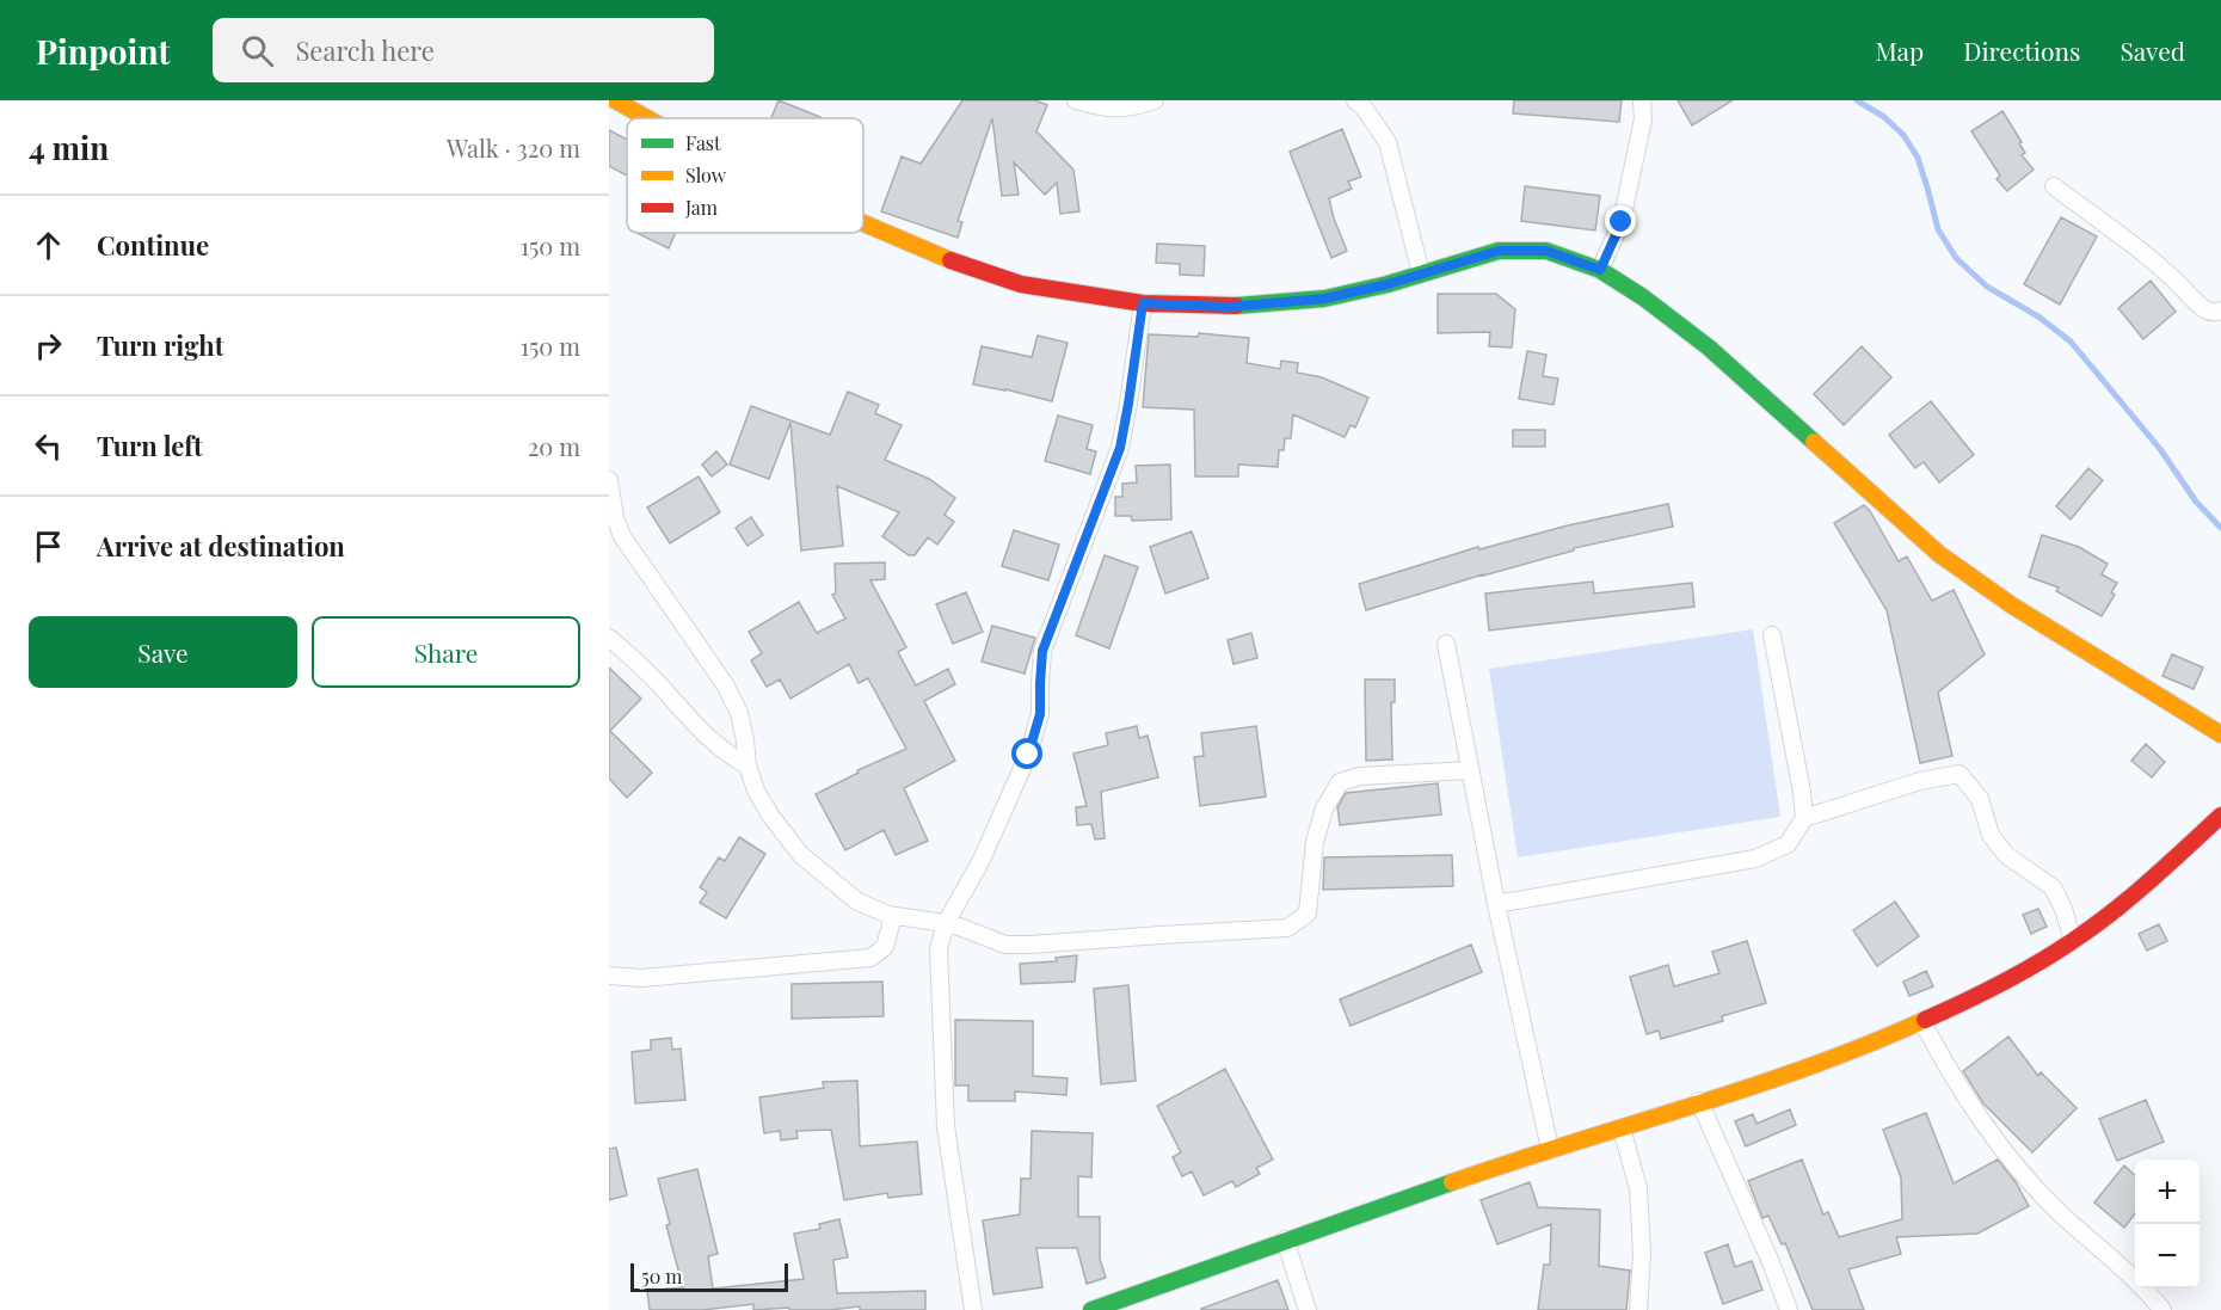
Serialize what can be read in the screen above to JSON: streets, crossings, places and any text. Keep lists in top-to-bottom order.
{
  "legend": ["Fast", "Slow", "Jam"],
  "scale_bar": "50 m",
  "page": {
    "header": "Pinpoint",
    "search": "Search here",
    "nav": ["Map", "Directions", "Saved"],
    "heading": ["4 min", "Walk · 320 m"],
    "list": [
      ["Continue", "150 m"],
      ["Turn right", "150 m"],
      ["Turn left", "20 m"],
      "Arrive at destination"
    ],
    "buttons": ["Save", "Share"],
    "map_buttons": ["+", "−"],
    "scale": "50 m"
  }
}
